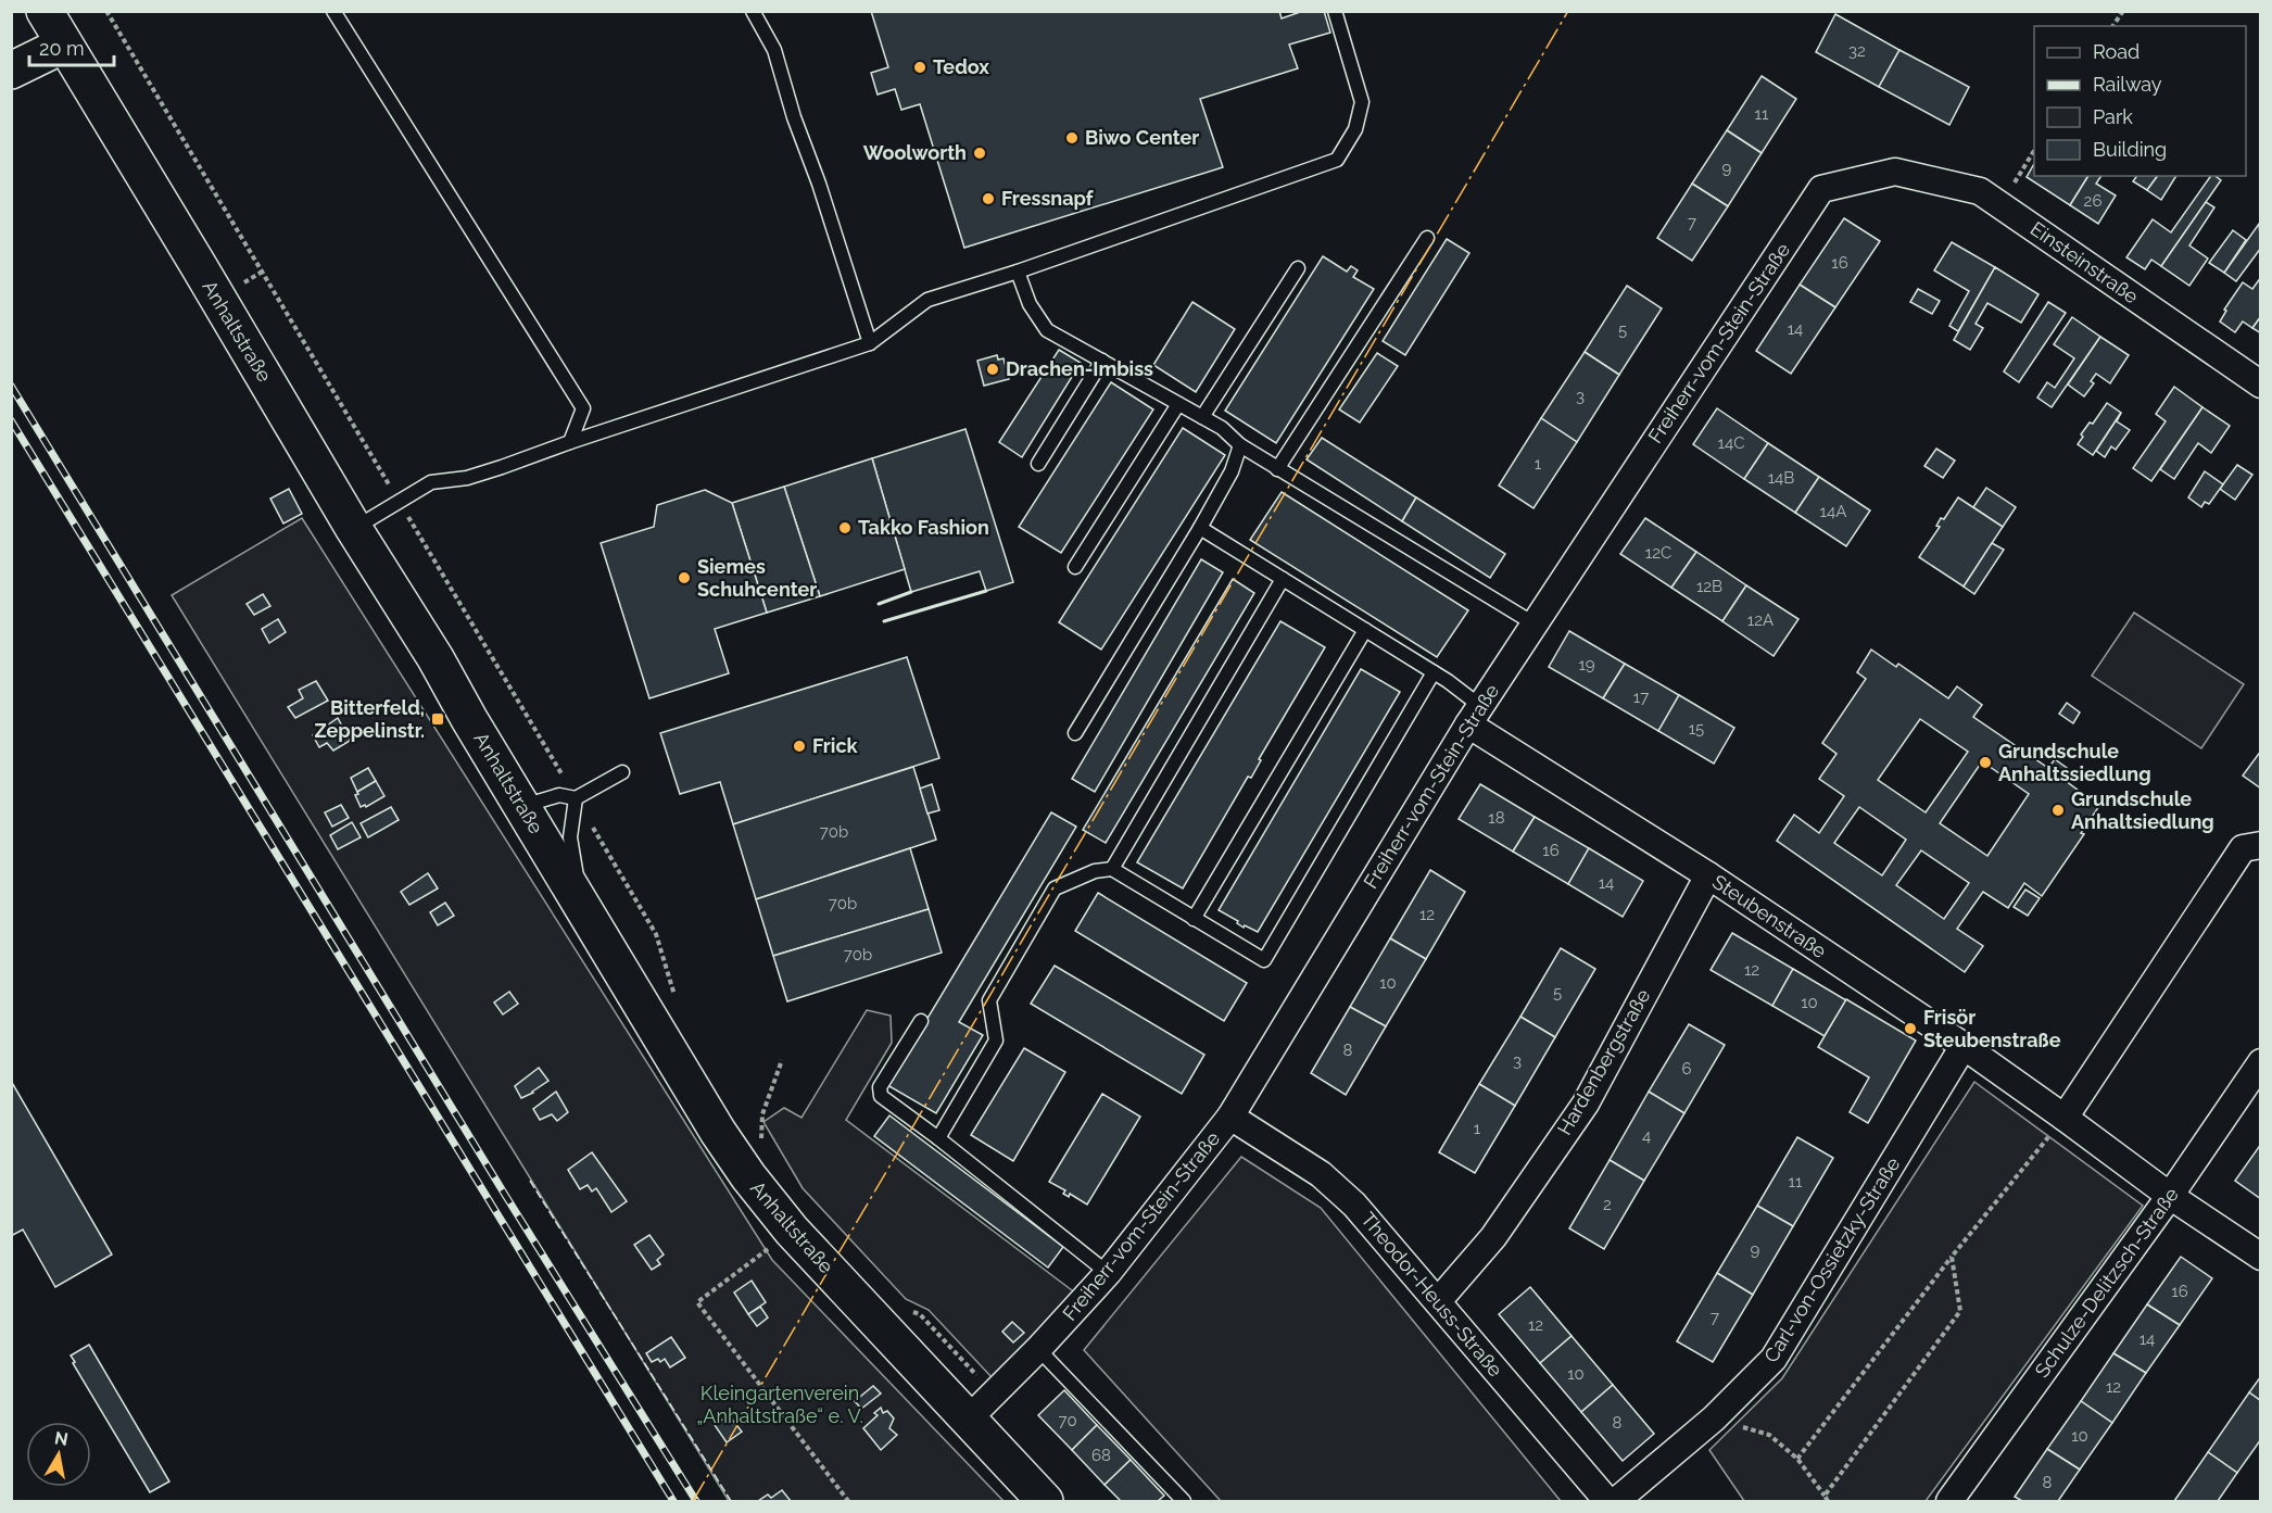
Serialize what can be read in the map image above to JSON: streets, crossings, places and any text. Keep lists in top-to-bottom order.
{
  "streets": {
    "street": [
      "Einsteinstraße",
      "Anhaltstraße",
      "Freiherr-vom-Stein-Straße",
      "Steubenstraße",
      "Hardenbergstraße",
      "Carl-von-Ossietzky-Straße",
      "Schulze-Delitzsch-Straße",
      "Theodor-Heuss-Straße"
    ]
  },
  "crossings": [
    ["Einsteinstraße", "Freiherr-vom-Stein-Straße"],
    ["Anhaltstraße", "Freiherr-vom-Stein-Straße"],
    ["Freiherr-vom-Stein-Straße", "Steubenstraße"],
    ["Freiherr-vom-Stein-Straße", "Theodor-Heuss-Straße"],
    ["Steubenstraße", "Hardenbergstraße"],
    ["Steubenstraße", "Carl-von-Ossietzky-Straße"],
    ["Steubenstraße", "Schulze-Delitzsch-Straße"],
    ["Hardenbergstraße", "Theodor-Heuss-Straße"]
  ],
  "parks": ["Kleingartenverein „Anhaltstraße“ e. V."],
  "places": {
    "other": [
      "Tedox",
      "Biwo Center",
      "Woolworth",
      "Fressnapf",
      "Drachen-Imbiss",
      "Takko Fashion",
      "Siemes Schuhcenter",
      "Frick",
      "Grundschule Anhaltssiedlung",
      "Grundschule Anhaltsiedlung",
      "Frisör Steubenstraße"
    ],
    "transit": ["Bitterfeld, Zeppelinstr."]
  },
  "house_numbers": [
    "32",
    "11",
    "9",
    "26",
    "7",
    "16",
    "14",
    "5",
    "3",
    "14C",
    "1",
    "14B",
    "14A",
    "12C",
    "12B",
    "12A",
    "19",
    "17",
    "15",
    "18",
    "70b",
    "16",
    "14",
    "70b",
    "12",
    "70b",
    "12",
    "10",
    "5",
    "10",
    "8",
    "3",
    "6",
    "1",
    "4",
    "11",
    "2",
    "9",
    "16",
    "7",
    "12",
    "14",
    "10",
    "12",
    "70",
    "8",
    "10",
    "68",
    "8"
  ],
  "legend": [
    "Road",
    "Railway",
    "Park",
    "Building"
  ],
  "scale_bar": "20 m",
  "north": "top"
}
